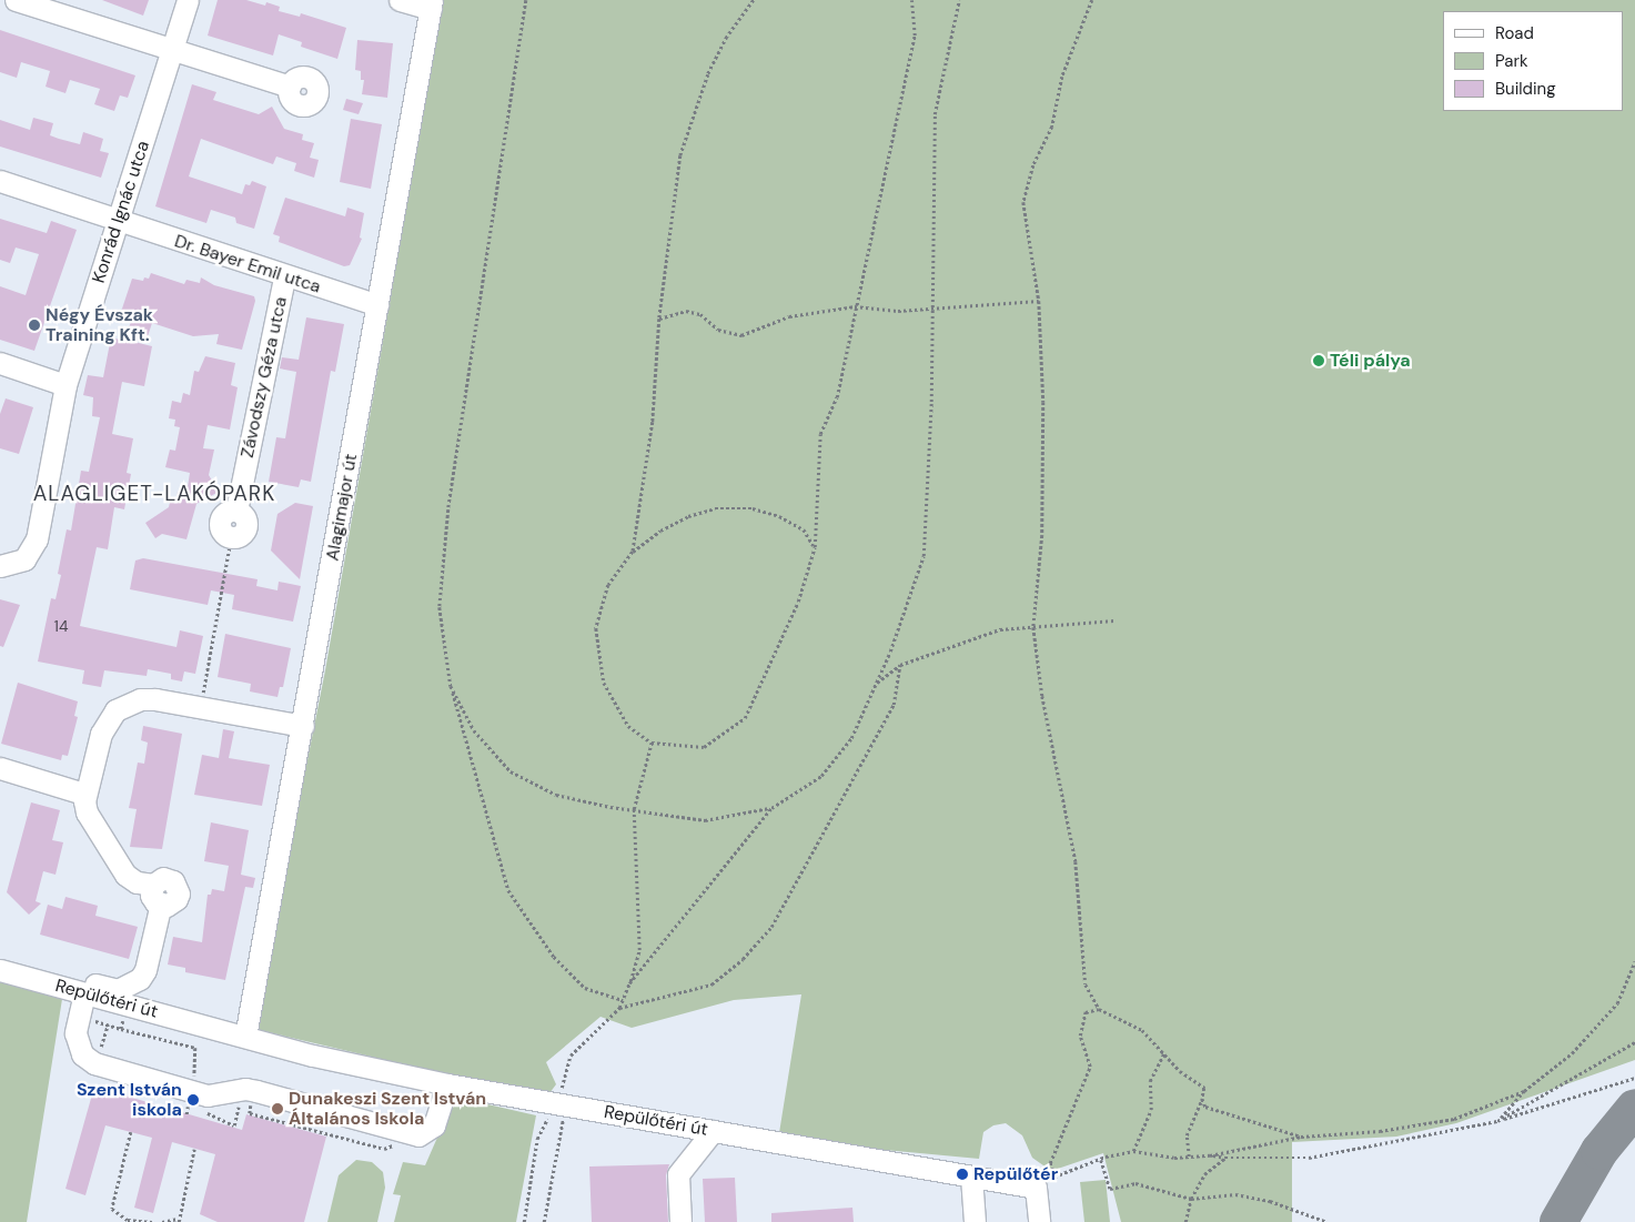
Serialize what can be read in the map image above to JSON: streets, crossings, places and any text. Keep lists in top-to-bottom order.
{
  "streets": {
    "street": [
      "Konrád Ignác utca",
      "Dr. Bayer Emil utca",
      "Závodszy Géza utca",
      "Alagimajor út",
      "Repülőtéri út"
    ]
  },
  "crossings": [
    ["Konrád Ignác utca", "Dr. Bayer Emil utca"],
    ["Dr. Bayer Emil utca", "Závodszy Géza utca"],
    ["Dr. Bayer Emil utca", "Alagimajor út"]
  ],
  "districts": ["ALAGLIGET-LAKÓPARK"],
  "places": [
    "Négy Évszak Training Kft.",
    "Téli pálya",
    "Szent István iskola",
    "Dunakeszi Szent István Általános Iskola",
    "Repülőtér"
  ],
  "house_numbers": ["14"],
  "legend": ["Road", "Park", "Building"]
}
